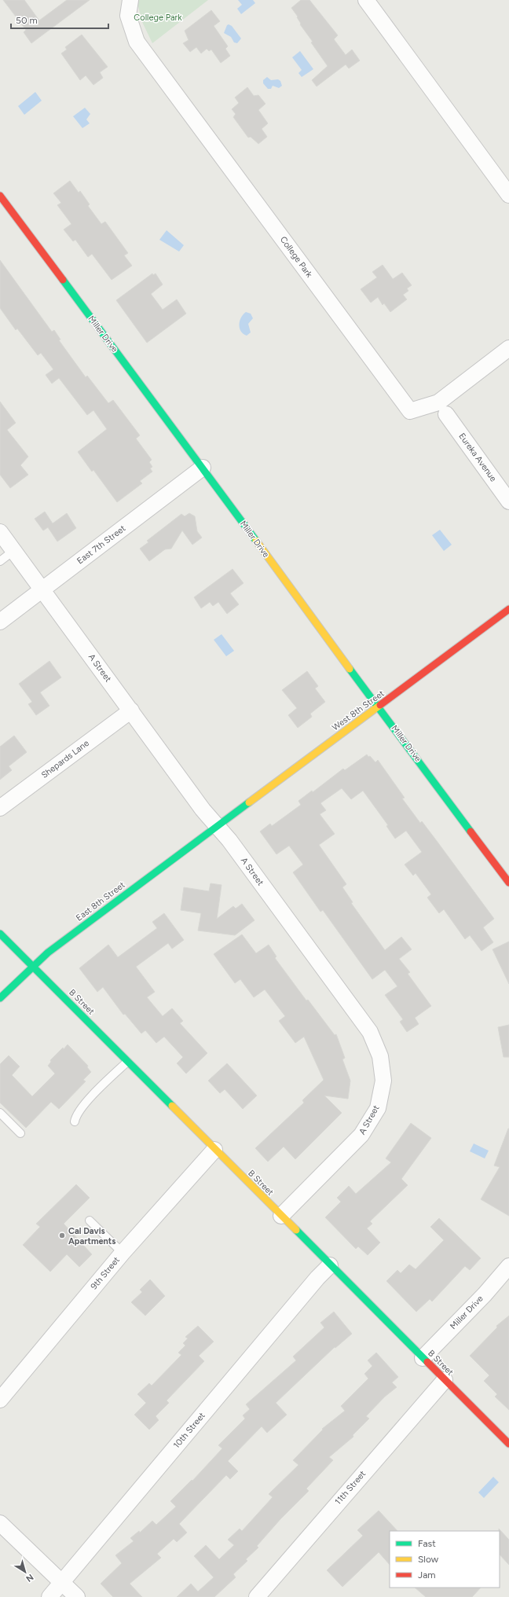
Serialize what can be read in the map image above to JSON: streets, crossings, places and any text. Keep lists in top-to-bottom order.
{
  "streets": {
    "street": [
      "College Park",
      "Miller Drive",
      "Eureka Avenue",
      "East 7th Street",
      "A Street",
      "West 8th Street",
      "Shepards Lane",
      "East 8th Street",
      "B Street",
      "9th Street",
      "10th Street",
      "11th Street"
    ]
  },
  "crossings": [
    ["Miller Drive", "East 7th Street"],
    ["Miller Drive", "West 8th Street"],
    ["Miller Drive", "B Street"],
    ["East 7th Street", "A Street"],
    ["A Street", "West 8th Street"],
    ["A Street", "Shepards Lane"],
    ["A Street", "East 8th Street"],
    ["A Street", "B Street"],
    ["West 8th Street", "East 8th Street"],
    ["East 8th Street", "B Street"],
    ["B Street", "9th Street"],
    ["B Street", "10th Street"],
    ["B Street", "11th Street"]
  ],
  "parks": ["College Park"],
  "places": ["Cal Davis Apartments"],
  "legend": ["Fast", "Slow", "Jam"],
  "scale_bar": "50 m",
  "north": "bottom right"
}
